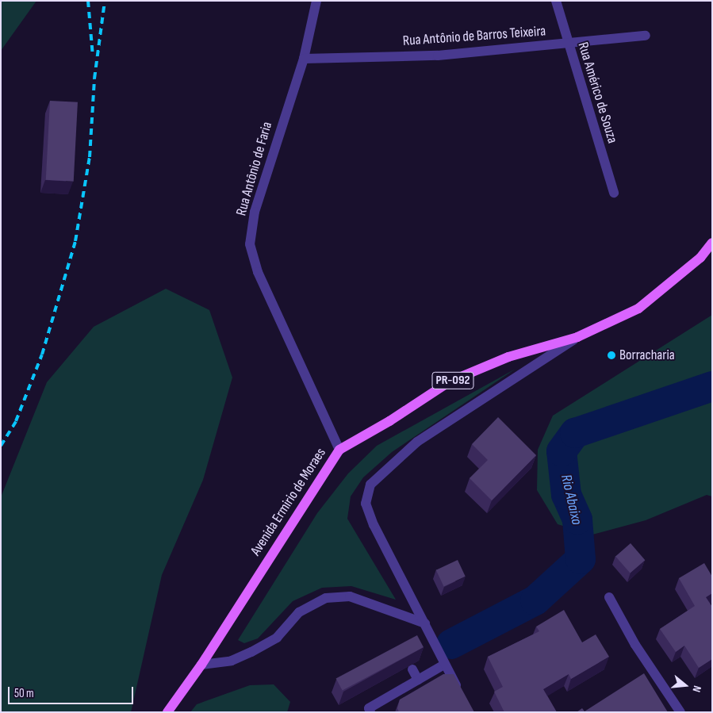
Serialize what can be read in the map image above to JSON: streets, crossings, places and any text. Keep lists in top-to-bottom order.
{
  "streets": {
    "main road": ["PR-092", "Avenida Ermirio de Moraes"],
    "street": ["Rua Antônio de Barros Teixeira", "Rua Américo de Souza", "Rua Antônio de Faria"]
  },
  "crossings": [
    ["Rua Antônio de Barros Teixeira", "Rua Américo de Souza"],
    ["Rua Antônio de Barros Teixeira", "Rua Antônio de Faria"],
    ["Rua Antônio de Faria", "Avenida Ermirio de Moraes"]
  ],
  "water": ["Rio Abaixo"],
  "places": ["Borracharia"],
  "scale_bar": "50 m",
  "north": "right"
}
